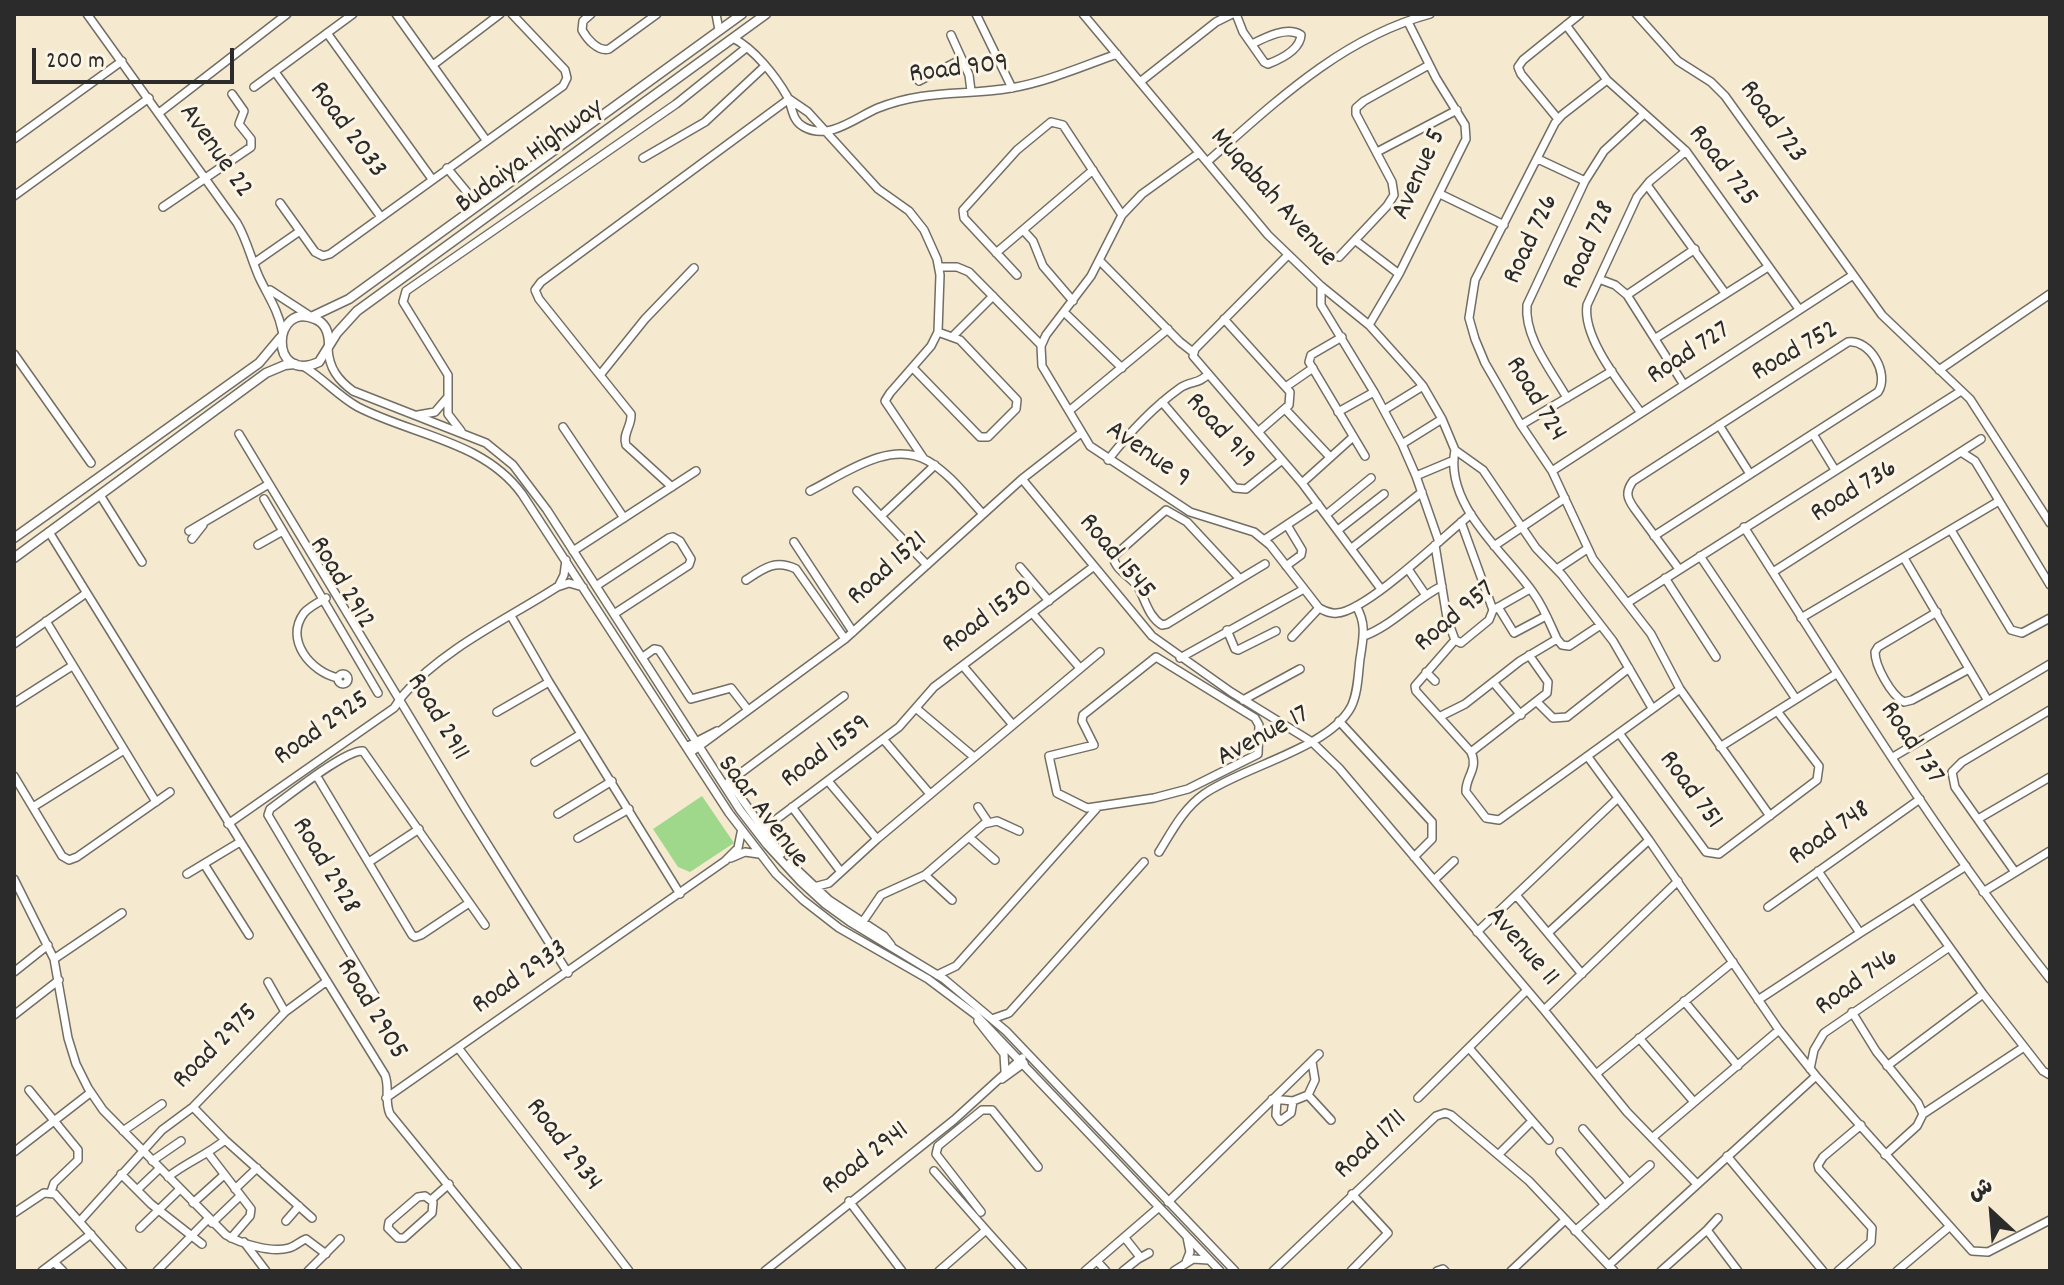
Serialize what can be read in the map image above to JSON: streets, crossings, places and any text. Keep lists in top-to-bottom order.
{
  "streets": {
    "main road": ["Budaiya Highway"],
    "street": [
      "Road 909",
      "Road 723",
      "Road 2033",
      "Avenue 22",
      "Road 725",
      "Avenue 5",
      "Muqabah Avenue",
      "Road 726",
      "Road 728",
      "Road 752",
      "Road 727",
      "Road 724",
      "Road 919",
      "Avenue 9",
      "Road 736",
      "Road 1545",
      "Road 1521",
      "Road 2912",
      "Road 1530",
      "Road 957",
      "Road 2911",
      "Road 2925",
      "Avenue 17",
      "Road 737",
      "Road 1559",
      "Road 751",
      "Saar Avenue",
      "Road 748",
      "Road 2928",
      "Avenue 11",
      "Road 2933",
      "Road 746",
      "Road 2905",
      "Road 2975",
      "Road 2934",
      "Road 1711",
      "Road 2941"
    ]
  },
  "crossings": [
    ["Road 909", "Muqabah Avenue"],
    ["Road 723", "Road 727"],
    ["Avenue 22", "Budaiya Highway"],
    ["Avenue 22", "Saar Avenue"],
    ["Budaiya Highway", "Saar Avenue"],
    ["Road 725", "Road 726"],
    ["Road 725", "Road 728"],
    ["Road 725", "Road 727"],
    ["Road 725", "Road 724"],
    ["Avenue 5", "Muqabah Avenue"],
    ["Muqabah Avenue", "Road 919"],
    ["Muqabah Avenue", "Road 957"],
    ["Road 728", "Road 727"],
    ["Road 727", "Road 724"],
    ["Road 724", "Road 751"],
    ["Road 919", "Avenue 9"],
    ["Avenue 9", "Road 1521"],
    ["Road 736", "Road 737"],
    ["Road 1545", "Road 1521"],
    ["Road 1545", "Road 1530"],
    ["Road 1545", "Avenue 17"],
    ["Road 1545", "Avenue 11"],
    ["Road 1521", "Saar Avenue"],
    ["Road 1530", "Road 1559"],
    ["Road 2911", "Road 2925"],
    ["Road 2911", "Road 2933"],
    ["Road 2925", "Road 2905"],
    ["Avenue 17", "Avenue 11"],
    ["Road 737", "Road 751"],
    ["Road 737", "Road 748"],
    ["Saar Avenue", "Road 2933"],
    ["Saar Avenue", "Road 2941"],
    ["Road 2933", "Road 2905"],
    ["Road 2933", "Road 2934"],
    ["Road 2905", "Road 2975"]
  ],
  "scale_bar": "200 m",
  "north": "top left"
}
